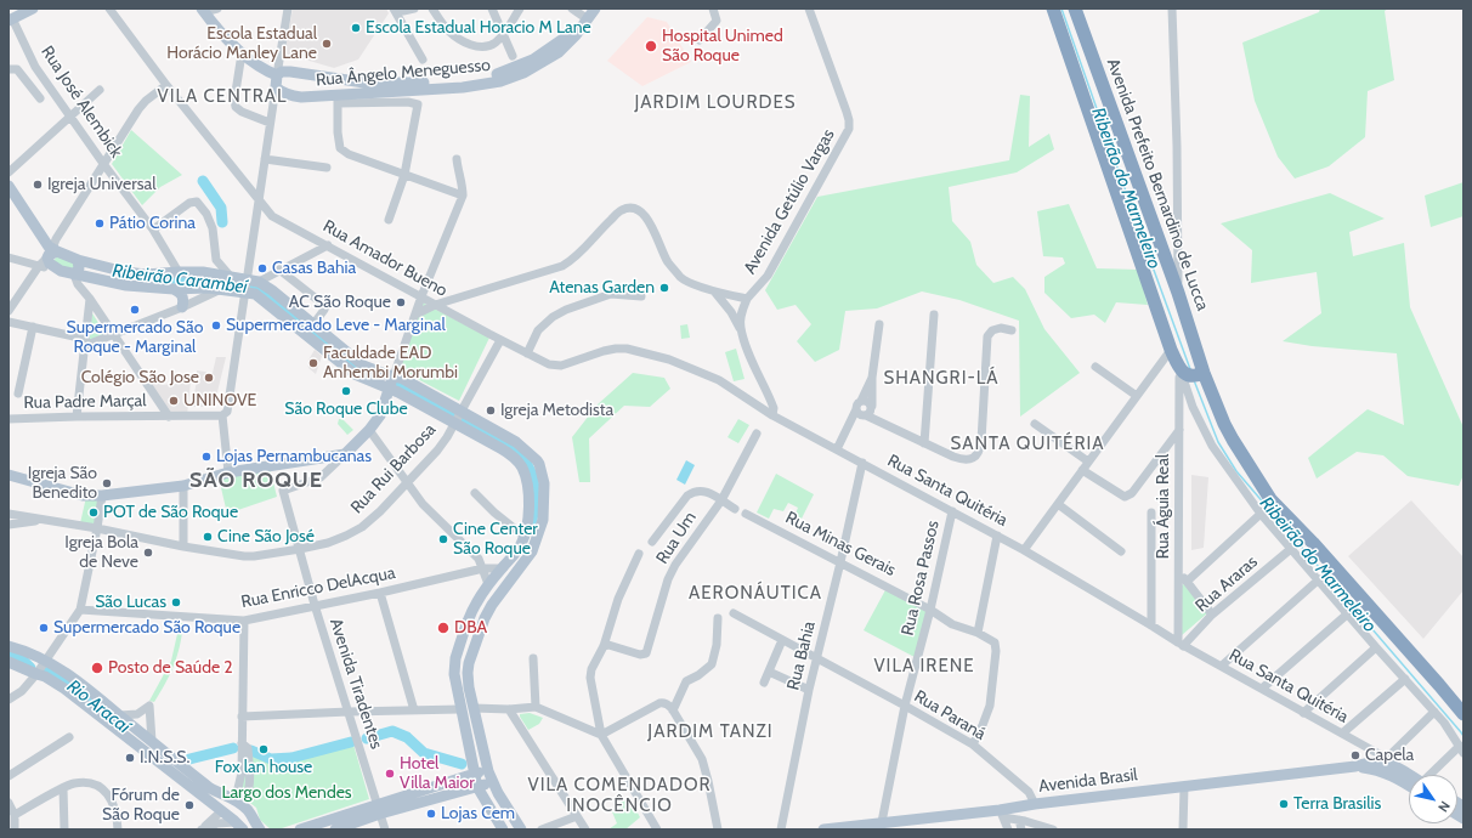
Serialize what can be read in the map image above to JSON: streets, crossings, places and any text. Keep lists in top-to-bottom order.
{
  "streets": {
    "highway": ["Avenida Prefeito Bernardino de Lucca"],
    "main road": ["Rua Ângelo Meneguesso", "Avenida Brasil"],
    "street": [
      "Rua José Alembick",
      "Avenida Getúlio Vargas",
      "Rua Amador Bueno",
      "Rua Padre Marçal",
      "Rua Rui Barbosa",
      "Rua Santa Quitéria",
      "Rua Águia Real",
      "Rua Um",
      "Rua Minas Gerais",
      "Rua Rosa Passos",
      "Rua Araras",
      "Rua Enricco DelAcqua",
      "Rua Bahia",
      "Avenida Tiradentes",
      "Rua Paraná"
    ]
  },
  "crossings": [
    ["Avenida Getúlio Vargas", "Rua Amador Bueno"],
    ["Rua Amador Bueno", "Rua Rui Barbosa"],
    ["Rua Amador Bueno", "Rua Santa Quitéria"],
    ["Rua Rui Barbosa", "Rua Santa Quitéria"],
    ["Rua Rui Barbosa", "Avenida Tiradentes"],
    ["Rua Santa Quitéria", "Rua Águia Real"],
    ["Rua Santa Quitéria", "Rua Rosa Passos"],
    ["Rua Santa Quitéria", "Rua Araras"],
    ["Rua Santa Quitéria", "Rua Bahia"],
    ["Rua Santa Quitéria", "Avenida Brasil"],
    ["Rua Águia Real", "Rua Araras"],
    ["Rua Minas Gerais", "Rua Rosa Passos"],
    ["Rua Minas Gerais", "Rua Bahia"],
    ["Rua Minas Gerais", "Rua Paraná"],
    ["Rua Rosa Passos", "Rua Paraná"],
    ["Rua Rosa Passos", "Avenida Brasil"],
    ["Rua Enricco DelAcqua", "Avenida Tiradentes"],
    ["Rua Bahia", "Rua Paraná"],
    ["Rua Paraná", "Avenida Brasil"]
  ],
  "districts": [
    "VILA CENTRAL",
    "JARDIM LOURDES",
    "SHANGRI-LÁ",
    "SANTA QUITÉRIA",
    "SÃO ROQUE",
    "AERONÁUTICA",
    "VILA IRENE",
    "JARDIM TANZI",
    "VILA COMENDADOR INOCÊNCIO"
  ],
  "water": ["Ribeirão do Marmeleiro", "Ribeirão Carambeí", "Rio Aracaí"],
  "parks": ["Largo dos Mendes"],
  "places": [
    "Escola Estadual Horacio M Lane",
    "Escola Estadual Horácio Manley Lane",
    "Hospital Unimed São Roque",
    "Igreja Universal",
    "Pátio Corina",
    "Casas Bahia",
    "Atenas Garden",
    "AC São Roque",
    "Supermercado São Roque - Marginal",
    "Supermercado Leve - Marginal",
    "Faculdade EAD Anhembi Morumbi",
    "Colégio São Jose",
    "São Roque Clube",
    "UNINOVE",
    "Igreja Metodista",
    "Lojas Pernambucanas",
    "Igreja São Benedito",
    "POT de São Roque",
    "Cine São José",
    "Cine Center São Roque",
    "Igreja Bola de Neve",
    "São Lucas",
    "Supermercado São Roque",
    "DBA",
    "Posto de Saúde 2",
    "Fox lan house",
    "Capela",
    "I.N.S.S.",
    "Hotel Villa Maior",
    "Terra Brasilis",
    "Fórum de São Roque",
    "Lojas Cem"
  ],
  "north": "bottom right"
}
